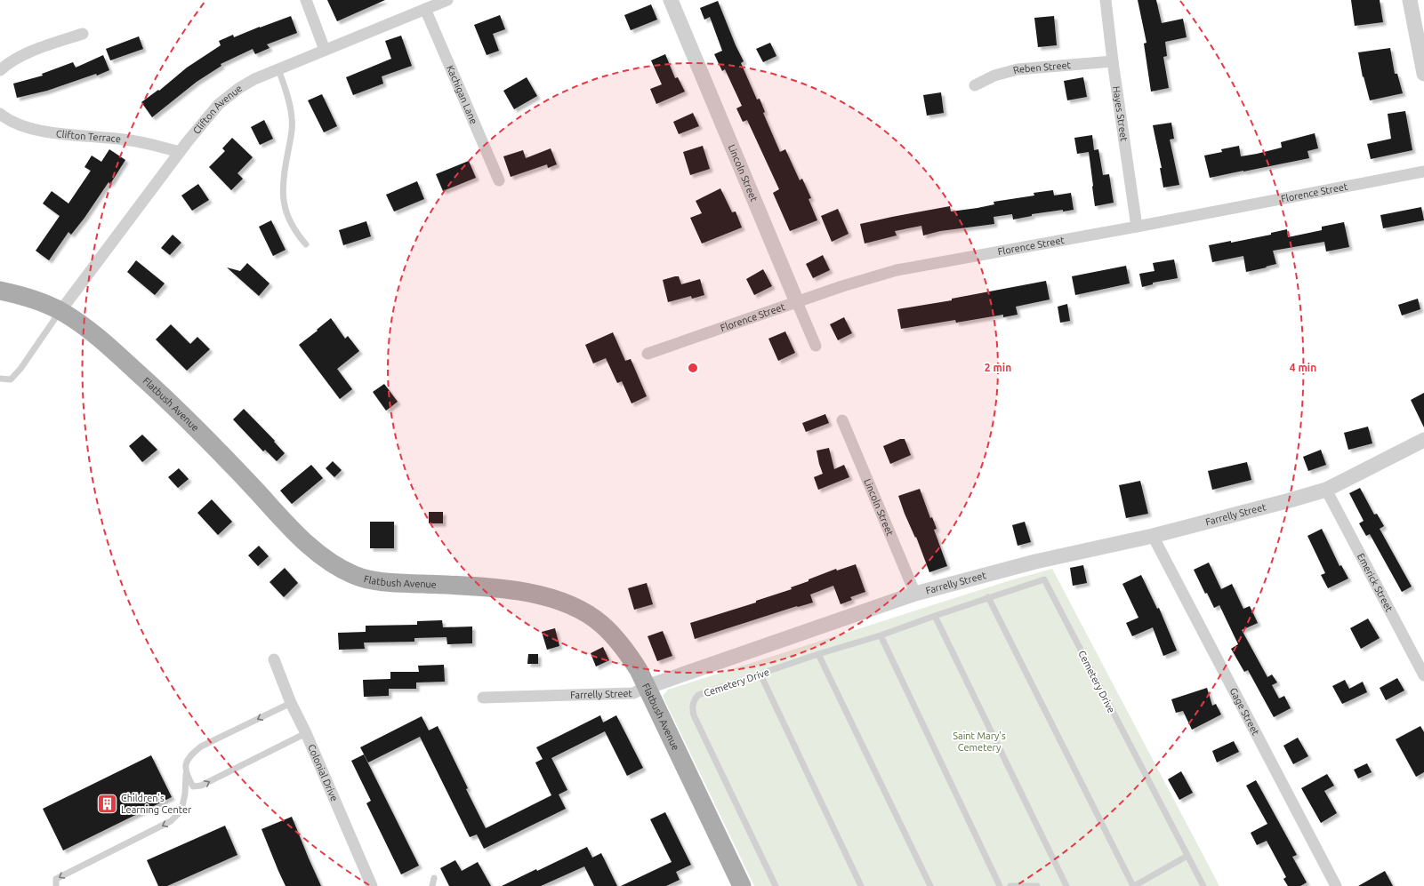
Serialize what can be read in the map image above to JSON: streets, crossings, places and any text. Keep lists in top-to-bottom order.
{
  "streets": {
    "main road": ["Flatbush Avenue"],
    "street": [
      "Reben Street",
      "Kachigan Lane",
      "Clifton Avenue",
      "Hayes Street",
      "Clifton Terrace",
      "Lincoln Street",
      "Florence Street",
      "Farrelly Street",
      "Emerick Street",
      "Gage Street",
      "Colonial Drive"
    ],
    "lane": ["Cemetery Drive"]
  },
  "crossings": [
    ["Reben Street", "Hayes Street"],
    ["Kachigan Lane", "Clifton Avenue"],
    ["Clifton Avenue", "Clifton Terrace"],
    ["Clifton Avenue", "Flatbush Avenue"],
    ["Hayes Street", "Florence Street"],
    ["Lincoln Street", "Florence Street"],
    ["Lincoln Street", "Farrelly Street"],
    ["Flatbush Avenue", "Farrelly Street"],
    ["Farrelly Street", "Emerick Street"],
    ["Farrelly Street", "Gage Street"]
  ],
  "parks": ["Saint Mary's Cemetery"],
  "places": {
    "building": ["Children's Learning Center"]
  },
  "rings": ["2 min", "4 min"]
}
